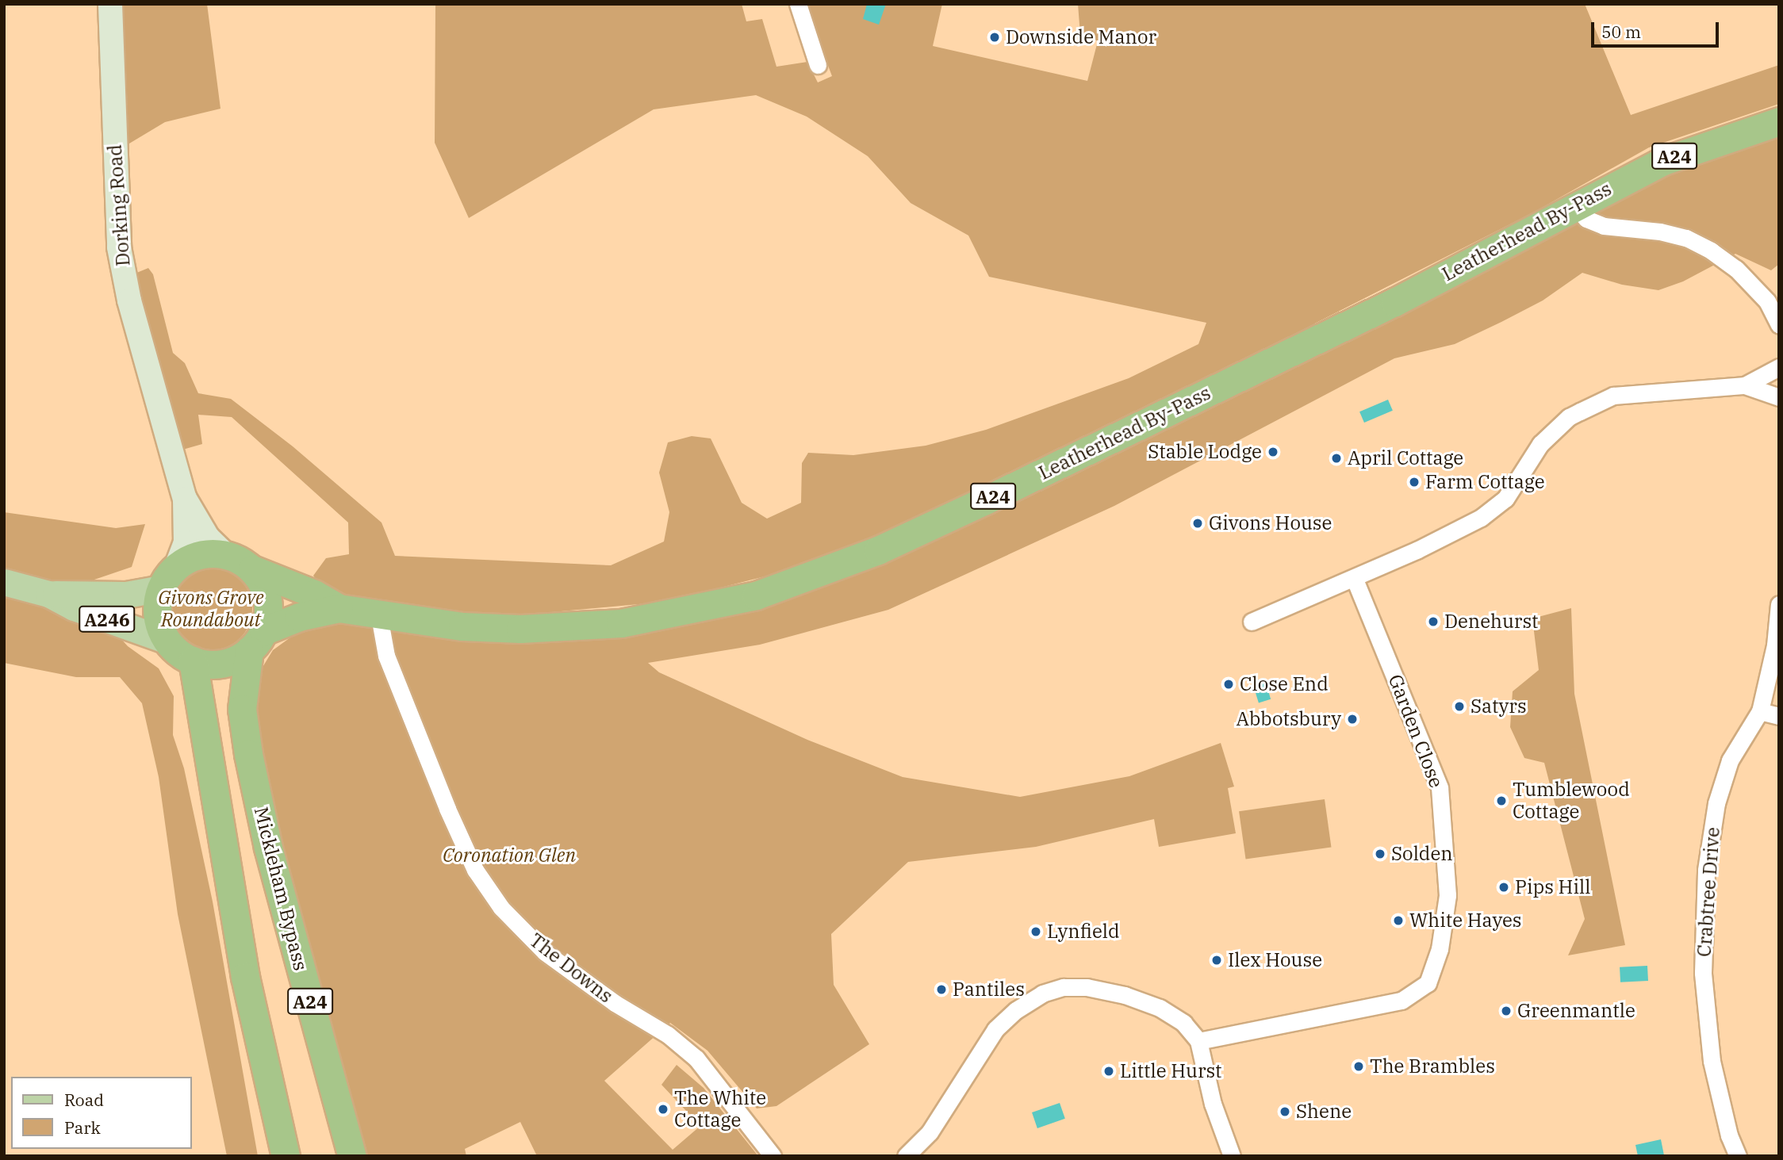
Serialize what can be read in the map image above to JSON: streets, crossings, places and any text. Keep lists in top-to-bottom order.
{
  "streets": {
    "highway": ["A24", "Leatherhead By-Pass", "Mickleham Bypass"],
    "main road": ["Dorking Road", "A246"],
    "street": ["Garden Close", "Crabtree Drive", "The Downs"]
  },
  "crossings": [
    ["Dorking Road", "Leatherhead By-Pass"],
    ["Dorking Road", "A246"],
    ["Dorking Road", "Mickleham Bypass"],
    ["Leatherhead By-Pass", "A246"],
    ["Leatherhead By-Pass", "Mickleham Bypass"],
    ["Leatherhead By-Pass", "The Downs"],
    ["A246", "Mickleham Bypass"]
  ],
  "parks": ["Givons Grove Roundabout", "Coronation Glen"],
  "places": [
    "Downside Manor",
    "Stable Lodge",
    "April Cottage",
    "Farm Cottage",
    "Givons House",
    "Denehurst",
    "Close End",
    "Satyrs",
    "Abbotsbury",
    "Tumblewood Cottage",
    "Solden",
    "Pips Hill",
    "White Hayes",
    "Lynfield",
    "Ilex House",
    "Pantiles",
    "Greenmantle",
    "The Brambles",
    "Little Hurst",
    "The White Cottage",
    "Shene"
  ],
  "legend": ["Road", "Park"],
  "scale_bar": "50 m"
}
